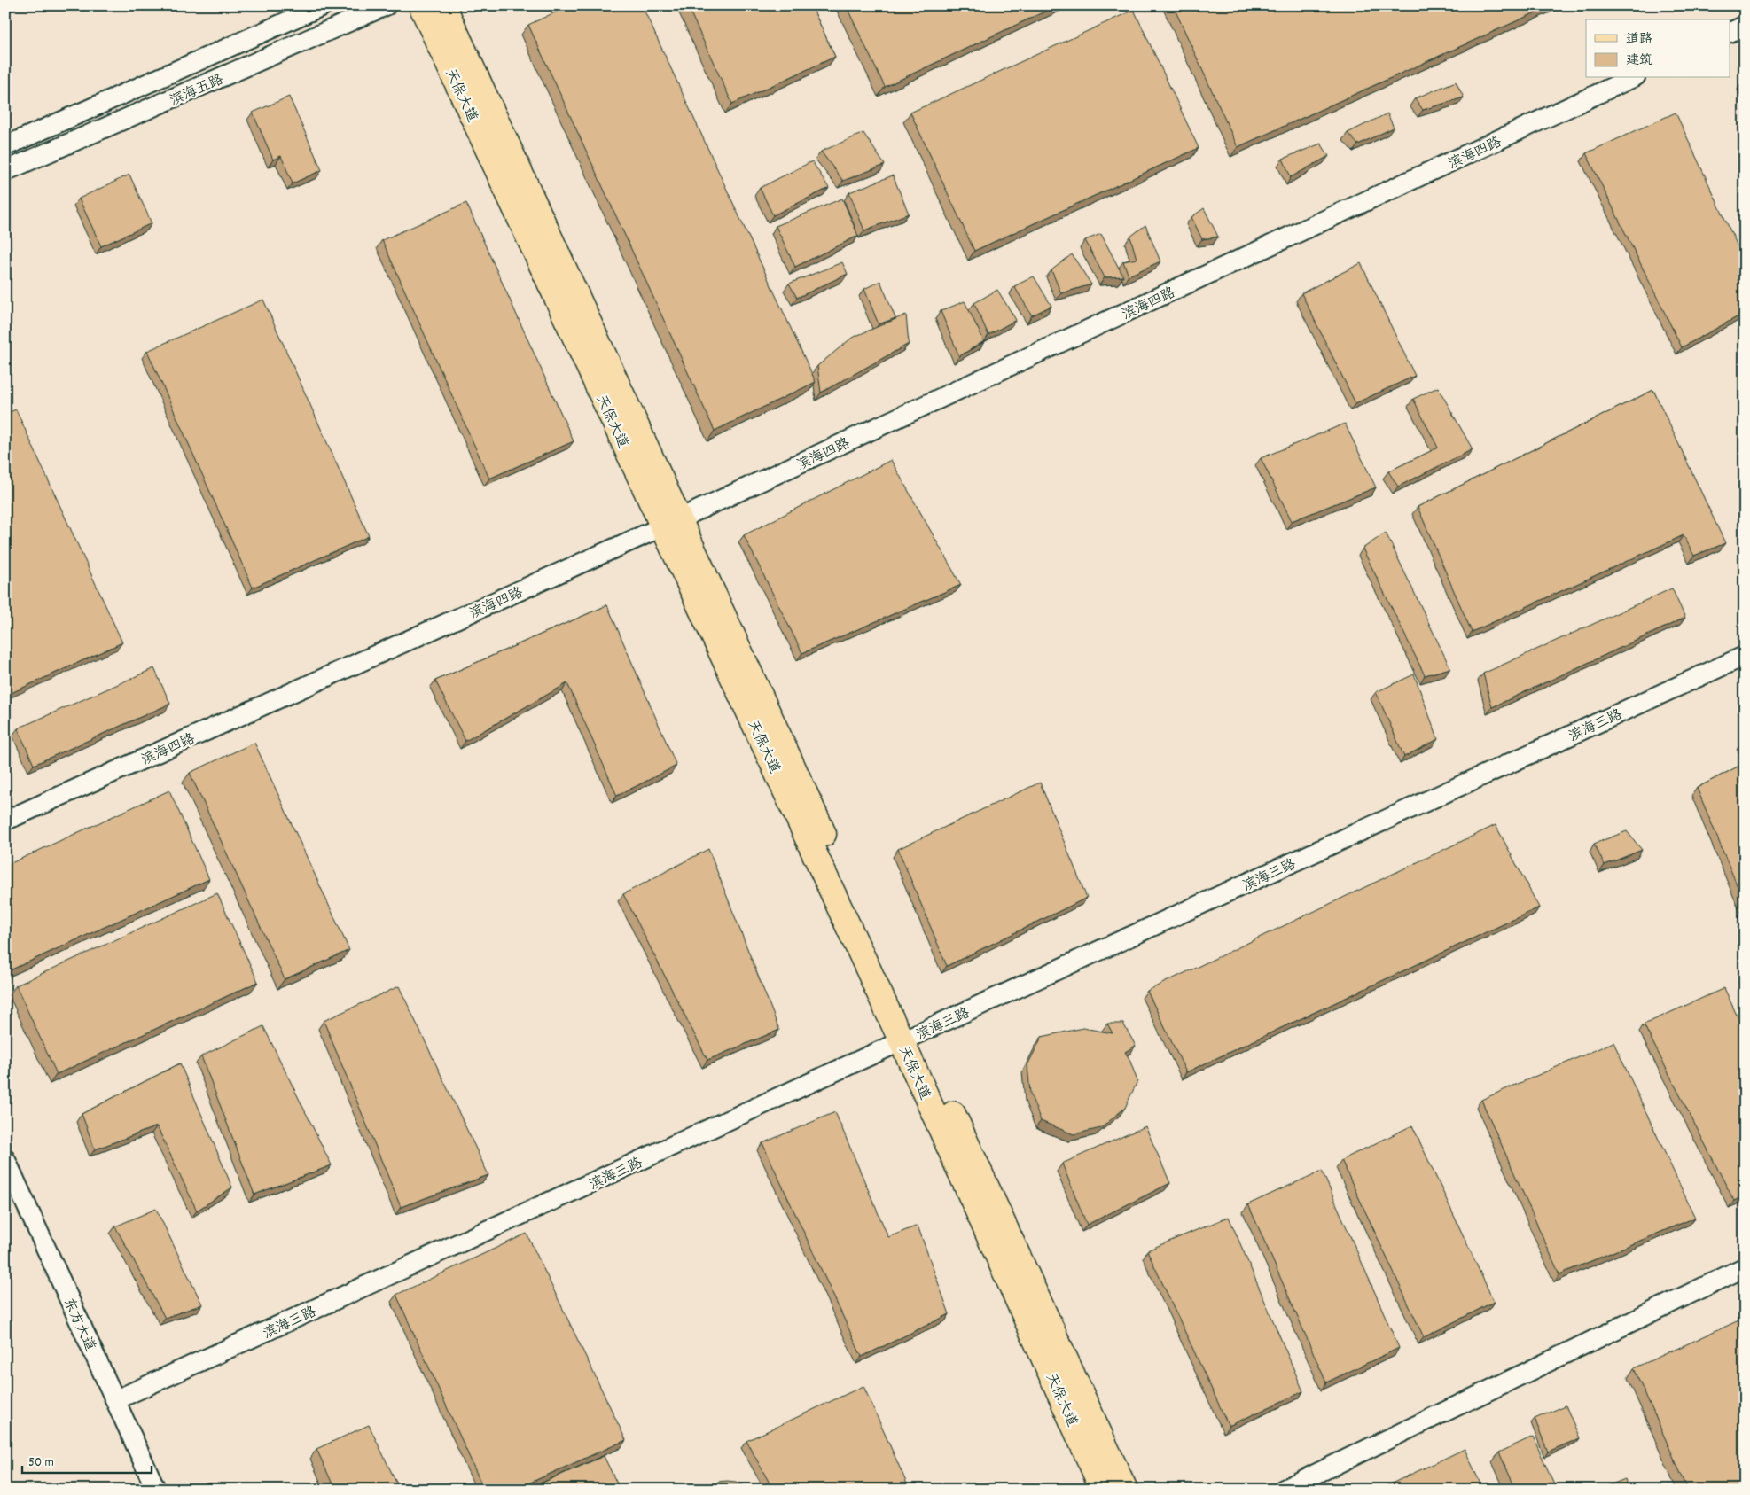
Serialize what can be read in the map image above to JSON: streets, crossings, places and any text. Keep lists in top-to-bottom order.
{
  "streets": {
    "main road": ["天保大道"],
    "street": [
      "滨海五路",
      "滨海四路",
      "滨海三路",
      "东方大道"
    ]
  },
  "crossings": [
    ["天保大道", "滨海四路"],
    ["天保大道", "滨海三路"],
    ["滨海三路", "东方大道"]
  ],
  "legend": ["道路", "建筑"],
  "scale_bar": "50 m"
}
